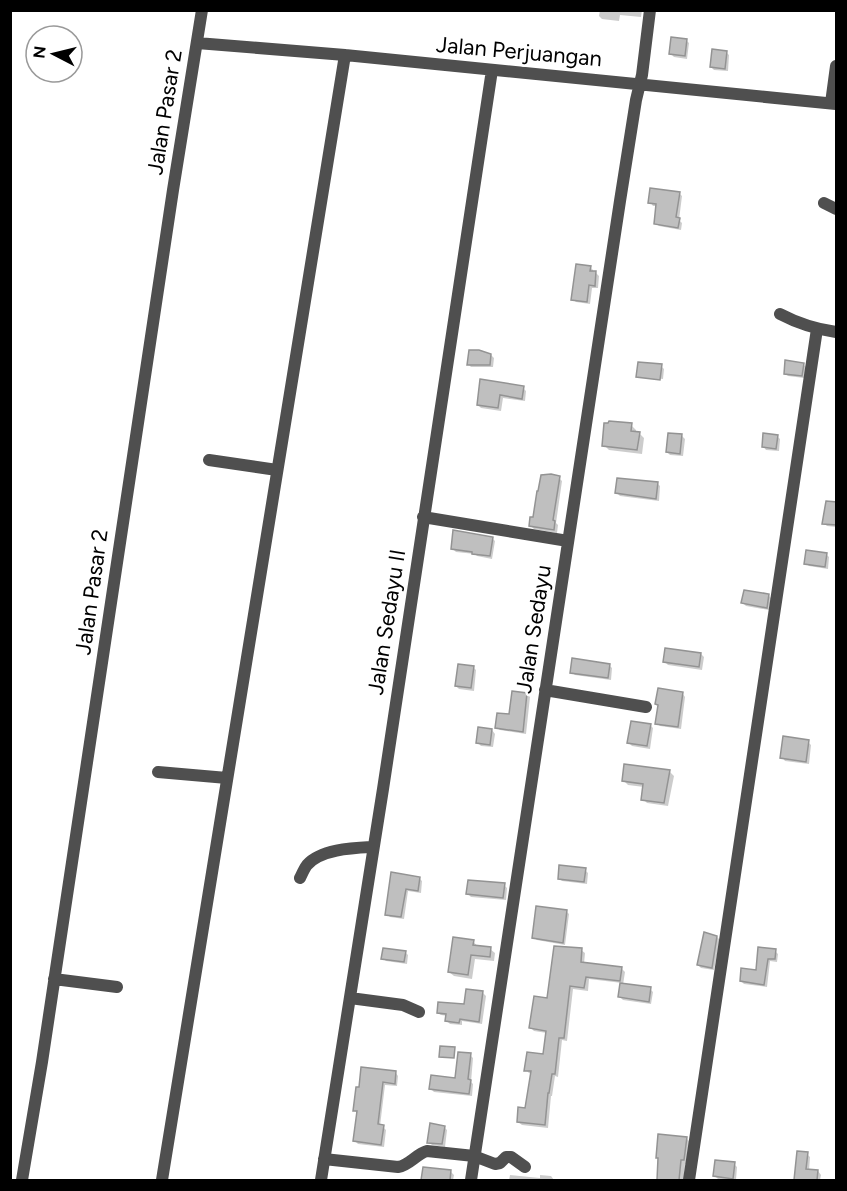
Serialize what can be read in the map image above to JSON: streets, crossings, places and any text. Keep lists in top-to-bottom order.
{
  "streets": {
    "street": [
      "Jalan Perjuangan",
      "Jalan Pasar 2",
      "Jalan Sedayu II",
      "Jalan Sedayu"
    ]
  },
  "crossings": [
    ["Jalan Perjuangan", "Jalan Pasar 2"],
    ["Jalan Perjuangan", "Jalan Sedayu II"],
    ["Jalan Perjuangan", "Jalan Sedayu"]
  ],
  "north": "left"
}
